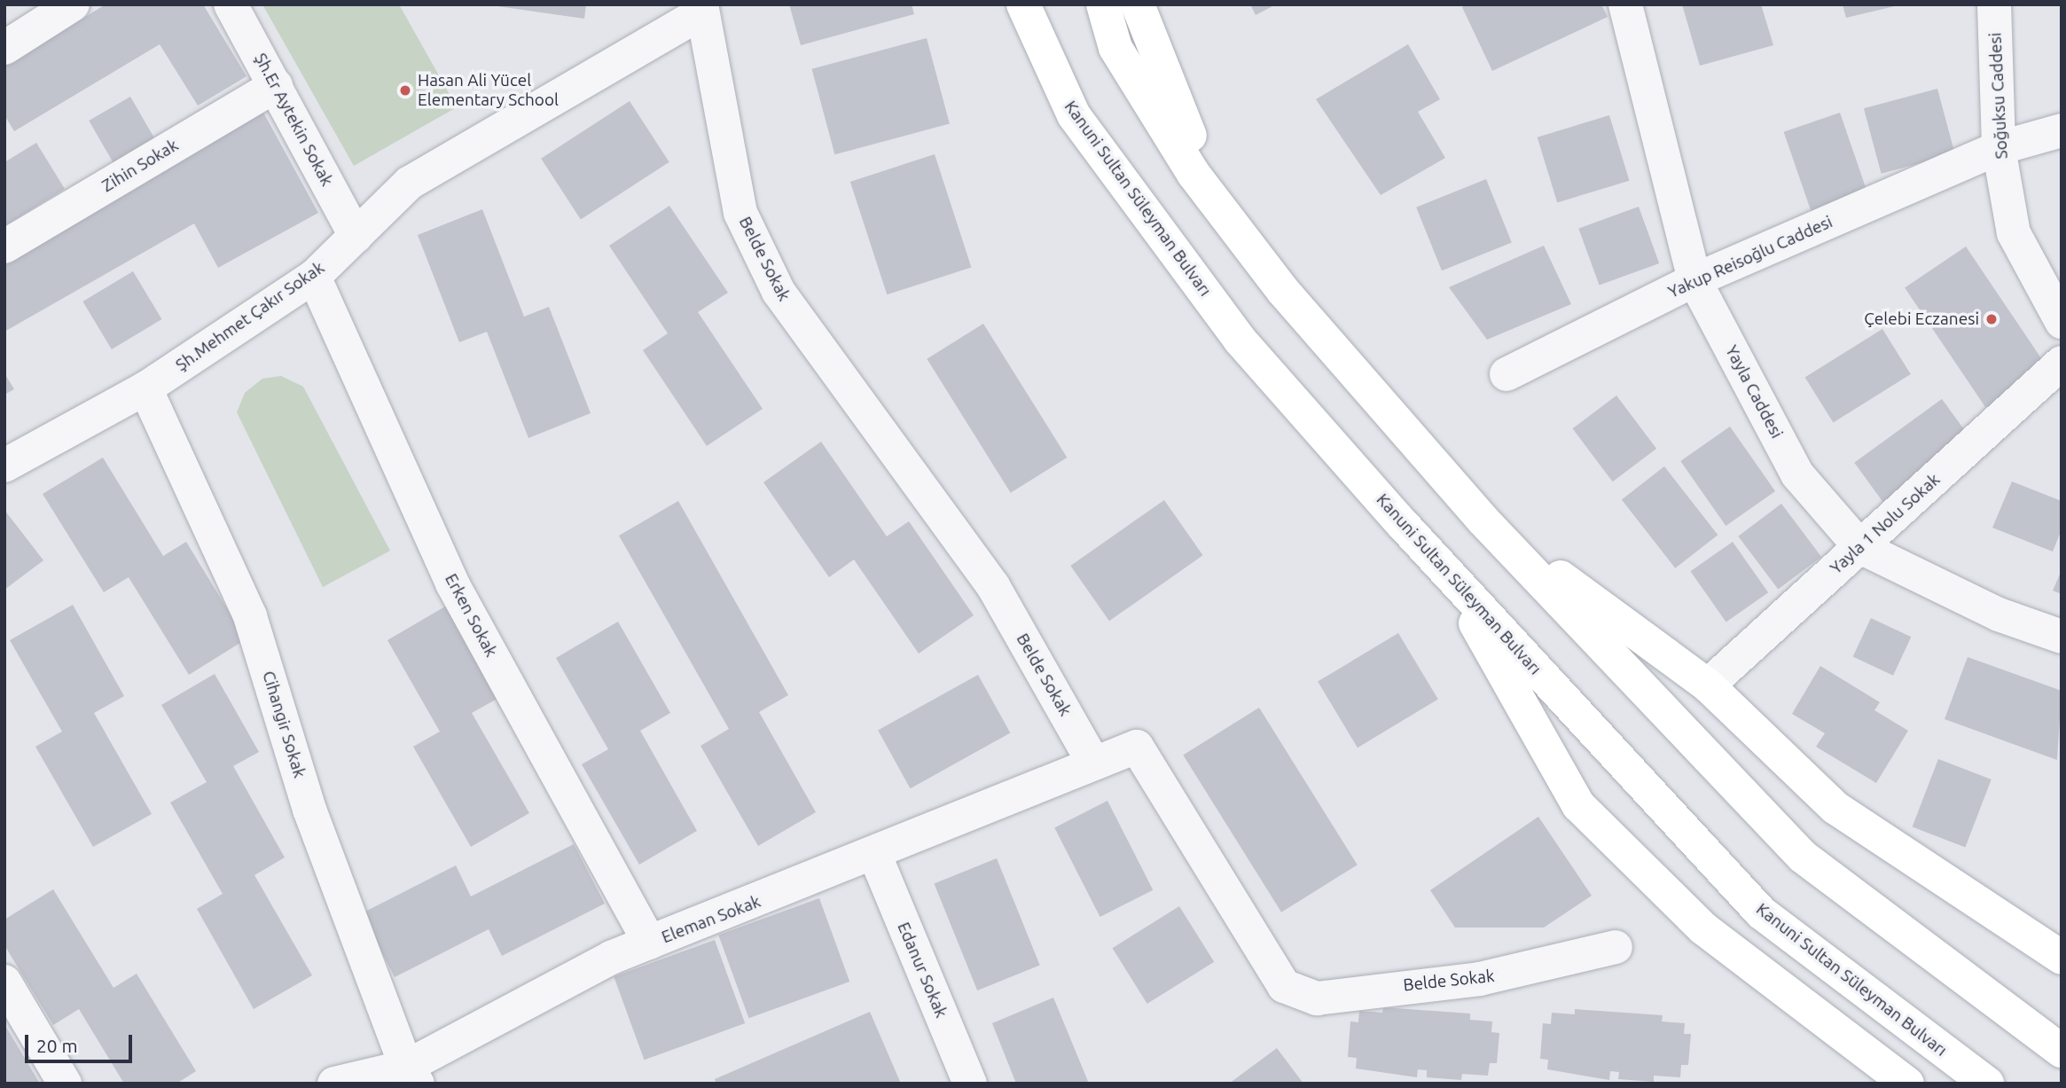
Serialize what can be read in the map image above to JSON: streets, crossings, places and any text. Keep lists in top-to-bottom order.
{
  "streets": {
    "main road": ["Kanuni Sultan Süleyman Bulvarı"],
    "street": [
      "Soğuksu Caddesi",
      "Şh.Er Aytekin Sokak",
      "Zihin Sokak",
      "Yakup Reisoğlu Caddesi",
      "Belde Sokak",
      "Şh.Mehmet Çakır Sokak",
      "Yayla Caddesi",
      "Yayla 1 Nolu Sokak",
      "Erken Sokak",
      "Cihangir Sokak",
      "Eleman Sokak",
      "Edanur Sokak"
    ]
  },
  "crossings": [
    ["Soğuksu Caddesi", "Yakup Reisoğlu Caddesi"],
    ["Şh.Er Aytekin Sokak", "Zihin Sokak"],
    ["Şh.Er Aytekin Sokak", "Şh.Mehmet Çakır Sokak"],
    ["Yakup Reisoğlu Caddesi", "Yayla Caddesi"],
    ["Belde Sokak", "Şh.Mehmet Çakır Sokak"],
    ["Belde Sokak", "Eleman Sokak"],
    ["Şh.Mehmet Çakır Sokak", "Erken Sokak"],
    ["Şh.Mehmet Çakır Sokak", "Cihangir Sokak"],
    ["Yayla Caddesi", "Yayla 1 Nolu Sokak"],
    ["Erken Sokak", "Eleman Sokak"],
    ["Cihangir Sokak", "Eleman Sokak"],
    ["Eleman Sokak", "Edanur Sokak"]
  ],
  "places": ["Hasan Ali Yücel Elementary School", "Çelebi Eczanesi"],
  "scale_bar": "20 m"
}
